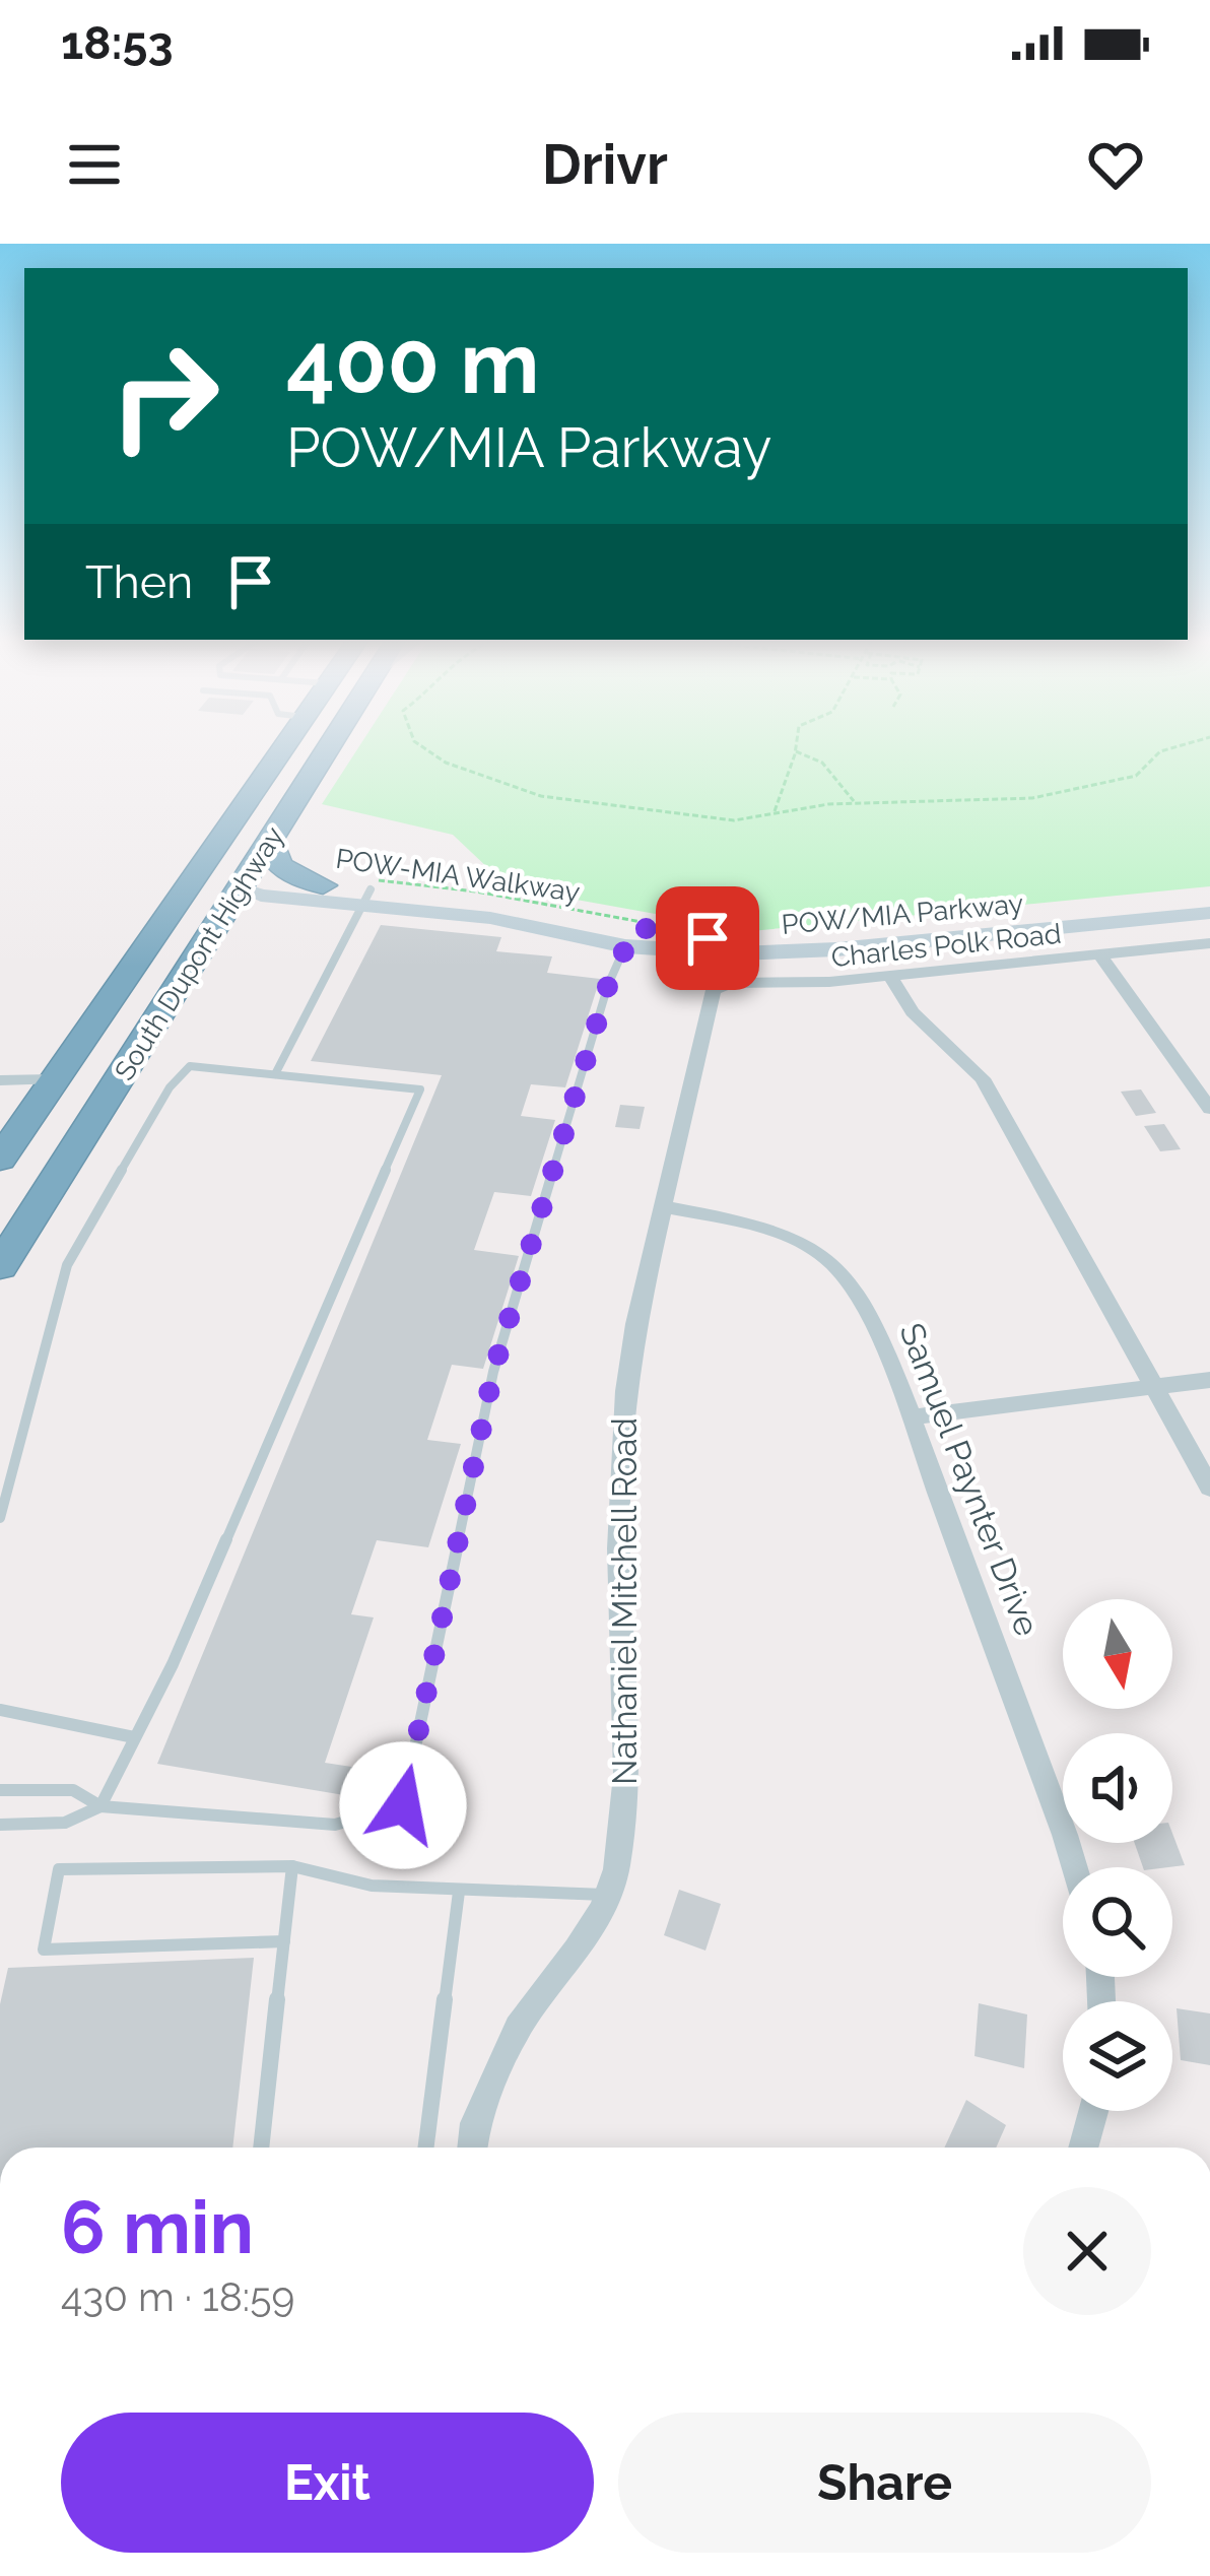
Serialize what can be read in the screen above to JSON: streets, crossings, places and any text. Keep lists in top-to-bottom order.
{
  "streets": {
    "highway": ["South Dupont Highway"],
    "main road": ["POW/MIA Parkway"],
    "street": ["Charles Polk Road", "Samuel Paynter Drive", "Nathaniel Mitchell Road"],
    "path": ["POW-MIA Walkway"]
  },
  "crossings": [
    ["POW-MIA Walkway", "POW/MIA Parkway"],
    ["POW/MIA Parkway", "South Dupont Highway"],
    ["Charles Polk Road", "Nathaniel Mitchell Road"],
    ["Samuel Paynter Drive", "Nathaniel Mitchell Road"]
  ],
  "north": "bottom",
  "page": {
    "status": "18:53",
    "header": "Drivr",
    "turn": ["400 m", "POW/MIA Parkway"],
    "then": "Then",
    "heading": ["6 min", "430 m · 18:59"],
    "buttons": ["Exit", "Share"]
  }
}
